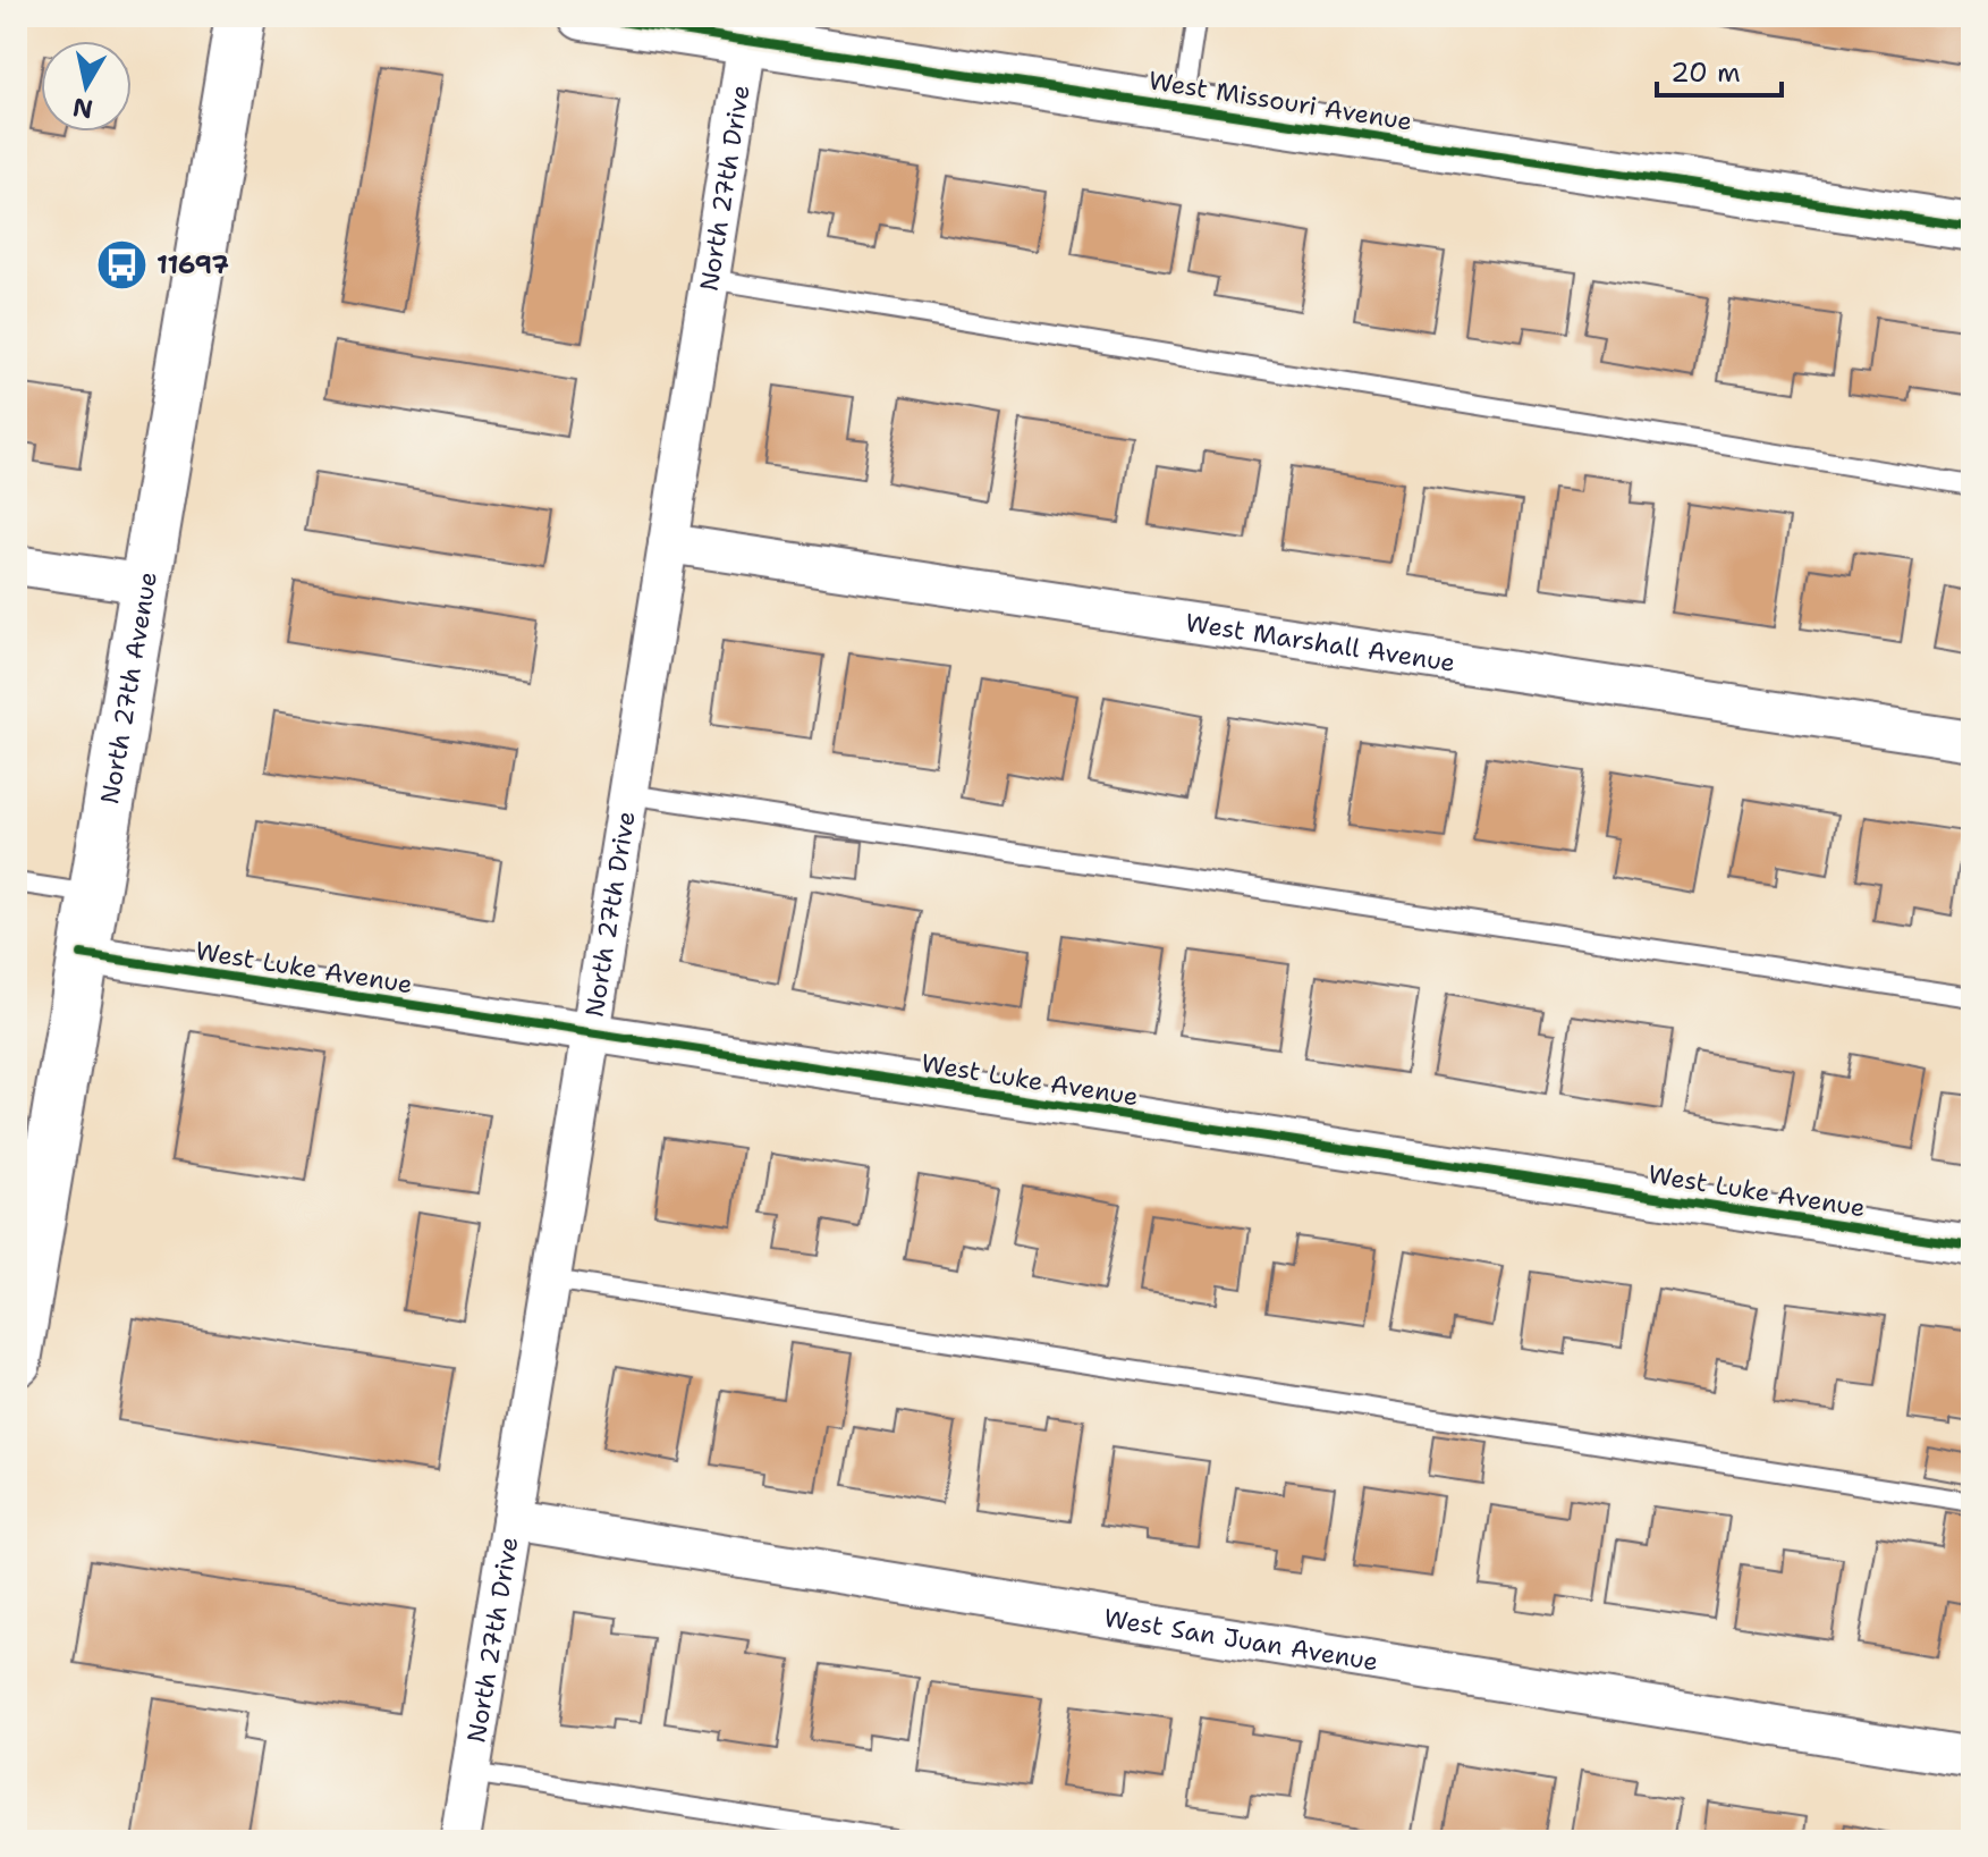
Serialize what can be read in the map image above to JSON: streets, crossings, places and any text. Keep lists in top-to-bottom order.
{
  "streets": {
    "main road": ["North 27th Avenue"],
    "street": [
      "West Missouri Avenue",
      "North 27th Drive",
      "West Marshall Avenue",
      "West Luke Avenue",
      "West San Juan Avenue"
    ]
  },
  "crossings": [
    ["West Missouri Avenue", "North 27th Drive"],
    ["North 27th Drive", "West Marshall Avenue"],
    ["North 27th Drive", "West Luke Avenue"],
    ["North 27th Drive", "West San Juan Avenue"],
    ["North 27th Avenue", "West Luke Avenue"]
  ],
  "places": {
    "bus stop": ["11697"]
  },
  "scale_bar": "20 m",
  "north": "bottom"
}
